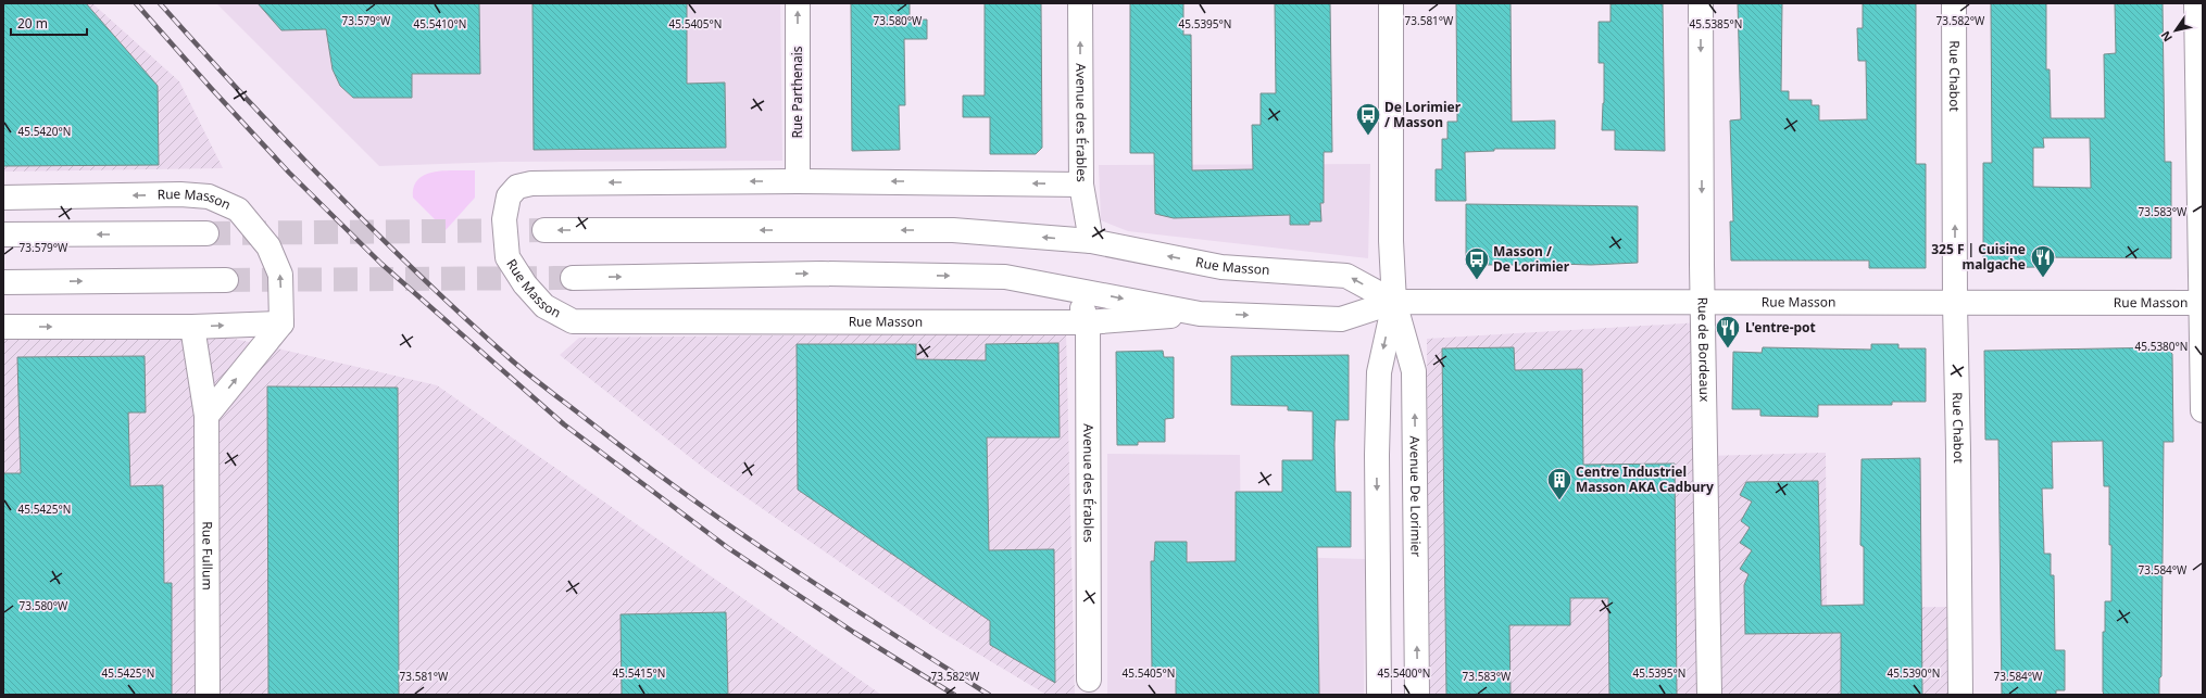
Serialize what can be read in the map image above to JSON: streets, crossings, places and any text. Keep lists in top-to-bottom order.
{
  "streets": {
    "street": [
      "Rue Chabot",
      "Rue Parthenais",
      "Avenue des Érables",
      "Rue Masson",
      "Rue de Bordeaux",
      "Avenue De Lorimier",
      "Rue Fullum"
    ]
  },
  "crossings": [
    ["Rue Chabot", "Rue Masson"],
    ["Rue Parthenais", "Rue Masson"],
    ["Avenue des Érables", "Rue Masson"],
    ["Rue Masson", "Rue de Bordeaux"],
    ["Rue Masson", "Avenue De Lorimier"]
  ],
  "one_way": ["Rue Chabot", "Rue Parthenais", "Rue de Bordeaux"],
  "places": {
    "bus stop": ["De Lorimier / Masson", "Masson / De Lorimier"],
    "restaurant": ["325 F | Cuisine malgache", "L'entre-pot"],
    "building": ["Centre Industriel Masson AKA Cadbury"]
  },
  "scale_bar": "20 m",
  "north": "bottom left",
  "coordinates": [
    "73.579°W",
    "73.580°W",
    "73.581°W",
    "73.582°W",
    "45.5410°N",
    "45.5405°N",
    "45.5395°N",
    "45.5385°N",
    "45.5420°N",
    "73.583°W",
    "45.5380°N",
    "45.5425°N",
    "73.584°W",
    "45.5415°N",
    "45.5400°N",
    "45.5390°N"
  ]
}
